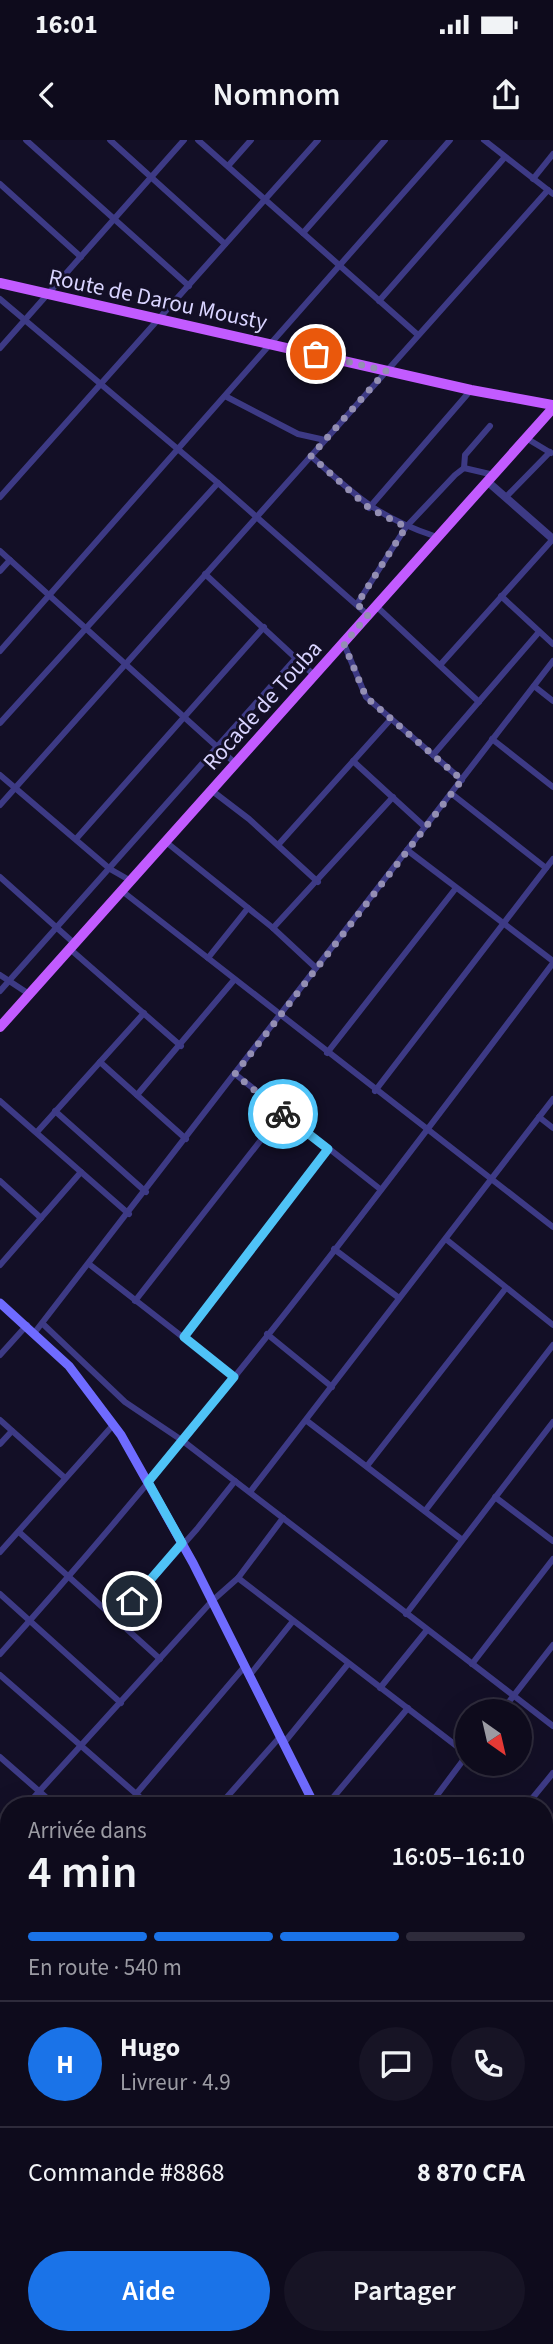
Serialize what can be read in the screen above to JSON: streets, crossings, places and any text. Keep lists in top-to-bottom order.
{
  "streets": {
    "main road": ["Route de Darou Mousty", "Rocade de Touba"]
  },
  "crossings": [
    ["Route de Darou Mousty", "Rocade de Touba"]
  ],
  "north": "bottom right",
  "page": {
    "status": "16:01",
    "header": "Nomnom",
    "heading": ["4 min", "Arrivée dans", "16:05–16:10"],
    "panel": [
      "Hugo",
      "Livreur · 4.9",
      "Commande #8868",
      "8 870 CFA"
    ],
    "bar": "En route · 540 m",
    "round": "H",
    "buttons": ["Aide", "Partager"]
  }
}
